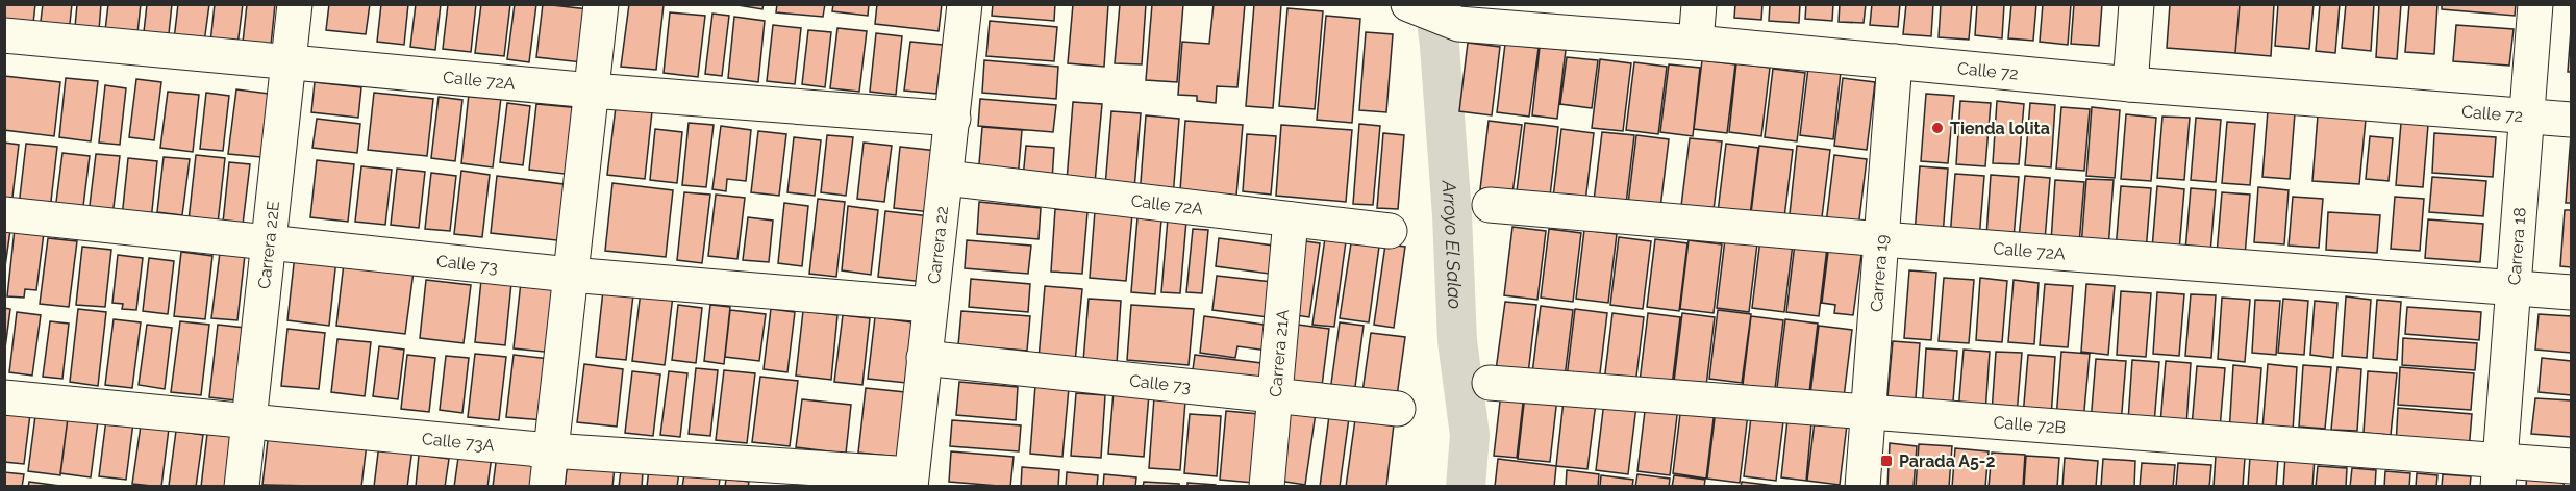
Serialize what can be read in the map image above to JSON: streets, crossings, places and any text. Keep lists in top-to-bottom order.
{
  "streets": {
    "street": [
      "Calle 72",
      "Calle 72A",
      "Carrera 22E",
      "Carrera 22",
      "Carrera 18",
      "Calle 73",
      "Carrera 19",
      "Carrera 21A",
      "Calle 72B",
      "Calle 73A"
    ]
  },
  "crossings": [
    ["Calle 72", "Carrera 18"],
    ["Calle 72", "Carrera 19"],
    ["Calle 72A", "Carrera 22E"],
    ["Calle 72A", "Carrera 22"],
    ["Calle 72A", "Carrera 18"],
    ["Calle 72A", "Carrera 19"],
    ["Calle 72A", "Carrera 21A"],
    ["Carrera 22E", "Calle 73"],
    ["Carrera 22E", "Calle 73A"],
    ["Carrera 22", "Calle 73"],
    ["Carrera 22", "Calle 73A"],
    ["Carrera 18", "Calle 72B"],
    ["Calle 73", "Carrera 21A"],
    ["Carrera 19", "Calle 72B"]
  ],
  "water": ["Arroyo El Salao"],
  "places": {
    "other": ["Tienda lolita"],
    "transit": ["Parada A5-2"]
  }
}
